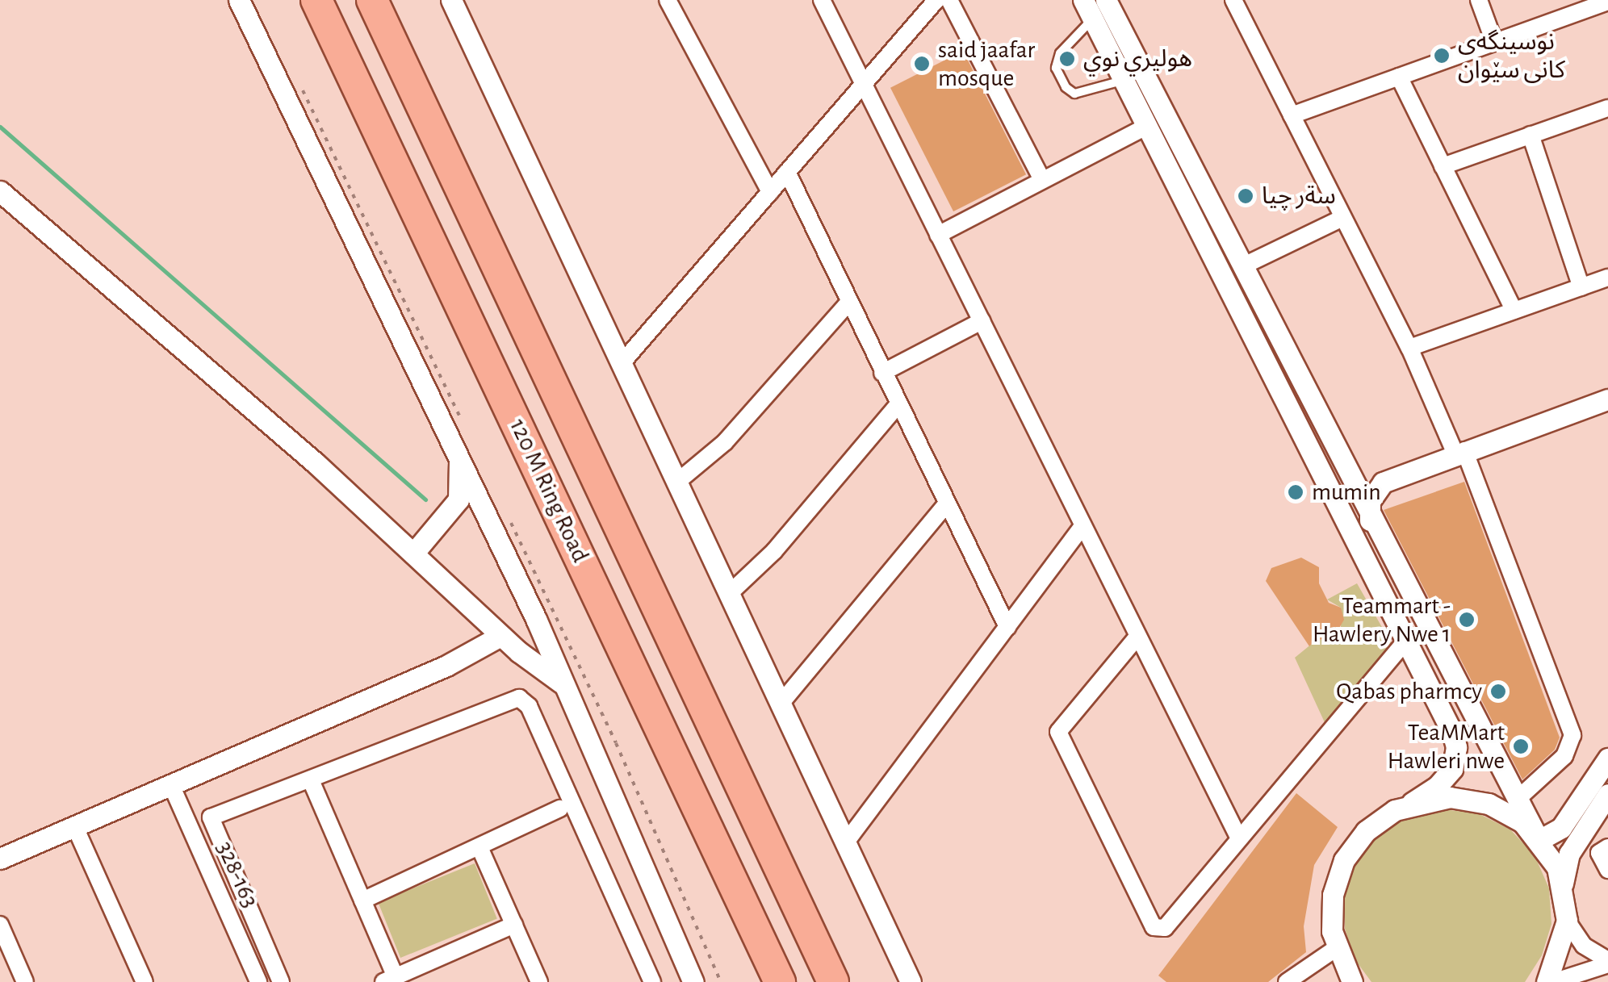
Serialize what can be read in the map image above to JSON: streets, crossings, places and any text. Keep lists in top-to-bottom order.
{
  "streets": {
    "highway": ["120 M Ring Road"],
    "street": ["328-163"]
  },
  "places": [
    "نوسینگەی کانی سێوان",
    "هوليري نوي",
    "said jaafar mosque",
    "سةر چيا",
    "mumin",
    "Teammart - Hawlery Nwe 1",
    "Qabas pharmcy",
    "TeaMMart Hawleri nwe"
  ]
}
